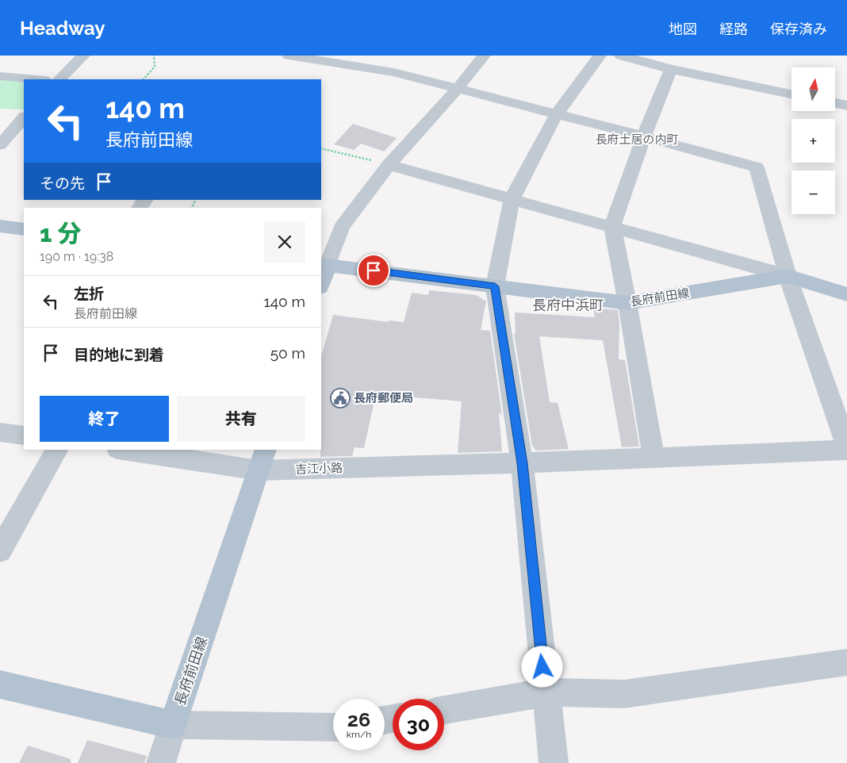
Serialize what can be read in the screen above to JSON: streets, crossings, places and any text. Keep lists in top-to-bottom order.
{
  "streets": {
    "main road": ["長府前田線"],
    "street": ["吉江小路"]
  },
  "crossings": [
    ["長府前田線", "吉江小路"]
  ],
  "districts": ["長府土居の内町", "長府中浜町"],
  "places": {
    "public building": ["長府郵便局"]
  },
  "north": "top",
  "page": {
    "header": "Headway",
    "nav": ["地図", "経路", "保存済み"],
    "map_buttons": ["+", "−"],
    "turn": ["140 m", "長府前田線"],
    "then": "その先",
    "heading": ["1 分", "190 m · 19:38"],
    "list": [
      {
        "name": "左折",
        "note": "長府前田線",
        "value": "140 m"
      },
      {
        "name": "目的地に到着",
        "value": "50 m"
      }
    ],
    "buttons": ["終了", "共有"],
    "speed": "26 km/h",
    "limit": "30"
  }
}
